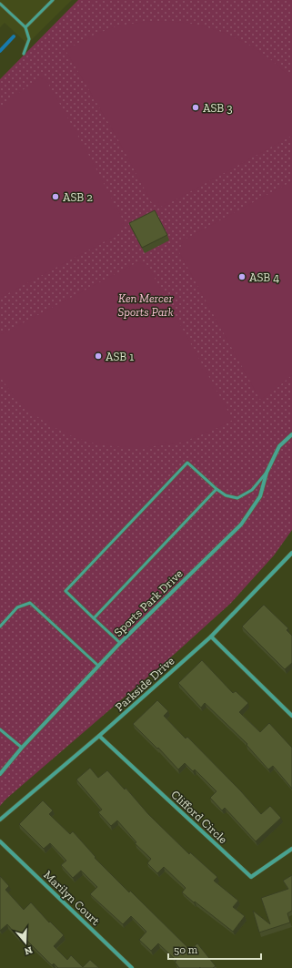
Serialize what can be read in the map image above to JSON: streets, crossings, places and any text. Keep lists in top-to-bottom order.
{
  "streets": {
    "street": [
      "Sports Park Drive",
      "Parkside Drive",
      "Clifford Circle",
      "Marilyn Court"
    ]
  },
  "crossings": [
    ["Parkside Drive", "Clifford Circle"]
  ],
  "parks": ["Ken Mercer Sports Park"],
  "places": [
    "ASB 3",
    "ASB 2",
    "ASB 4",
    "ASB 1"
  ],
  "scale_bar": "50 m",
  "north": "bottom"
}
